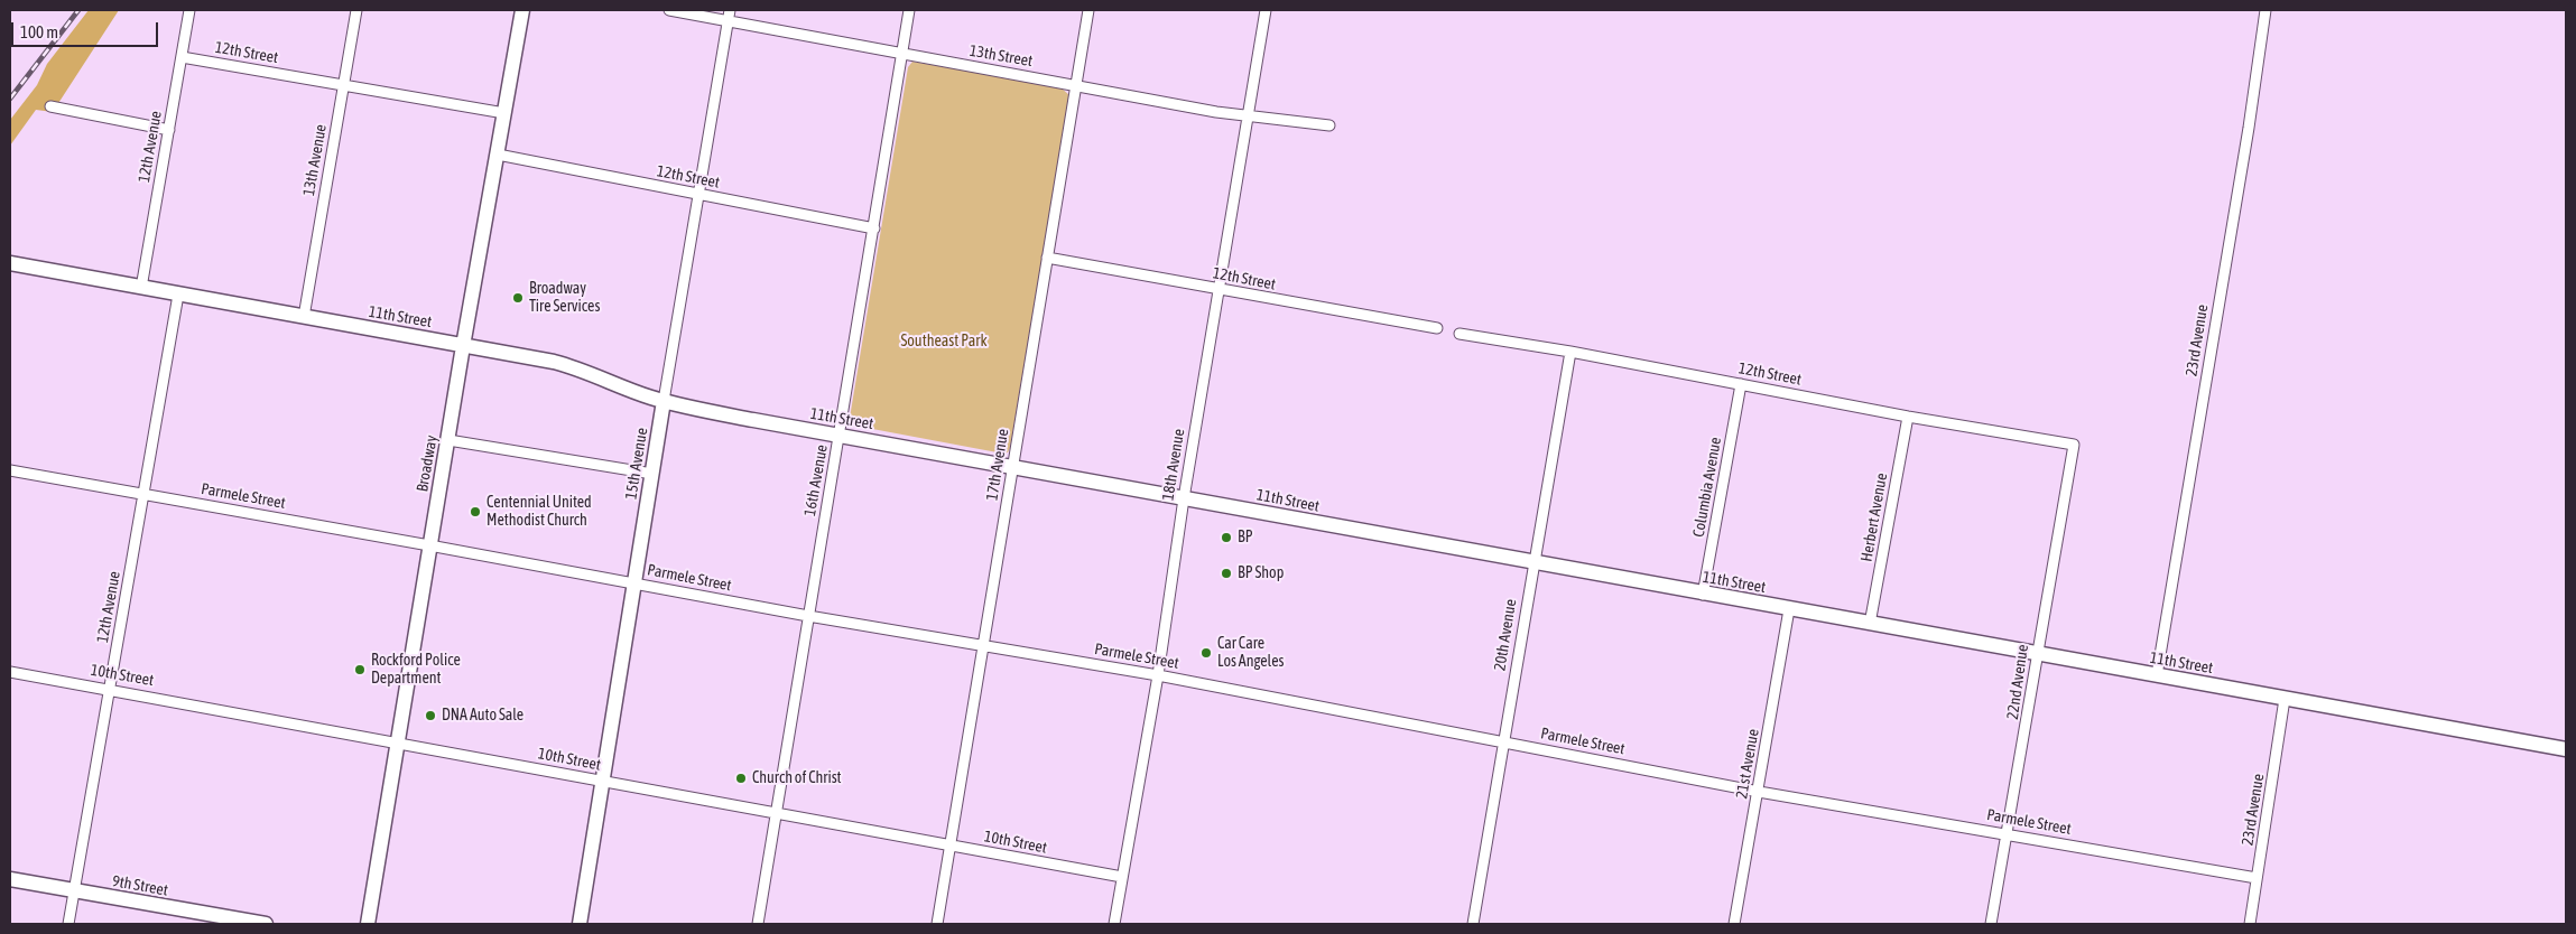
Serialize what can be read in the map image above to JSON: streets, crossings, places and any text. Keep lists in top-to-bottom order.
{
  "streets": {
    "main road": [
      "11th Street",
      "Broadway",
      "15th Avenue",
      "9th Street"
    ],
    "street": [
      "12th Street",
      "13th Street",
      "12th Avenue",
      "13th Avenue",
      "23rd Avenue",
      "17th Avenue",
      "18th Avenue",
      "16th Avenue",
      "Columbia Avenue",
      "Parmele Street",
      "Herbert Avenue",
      "20th Avenue",
      "10th Street",
      "22nd Avenue",
      "21st Avenue"
    ]
  },
  "crossings": [
    ["12th Street", "12th Avenue"],
    ["12th Street", "13th Avenue"],
    ["12th Street", "Broadway"],
    ["12th Street", "15th Avenue"],
    ["12th Street", "17th Avenue"],
    ["12th Street", "18th Avenue"],
    ["12th Street", "16th Avenue"],
    ["12th Street", "Columbia Avenue"],
    ["12th Street", "Herbert Avenue"],
    ["12th Street", "20th Avenue"],
    ["12th Street", "22nd Avenue"],
    ["13th Street", "15th Avenue"],
    ["13th Street", "17th Avenue"],
    ["13th Street", "18th Avenue"],
    ["13th Street", "16th Avenue"],
    ["12th Avenue", "11th Street"],
    ["12th Avenue", "Parmele Street"],
    ["12th Avenue", "10th Street"],
    ["12th Avenue", "9th Street"],
    ["13th Avenue", "11th Street"],
    ["11th Street", "23rd Avenue"],
    ["11th Street", "Broadway"],
    ["11th Street", "15th Avenue"],
    ["11th Street", "17th Avenue"],
    ["11th Street", "18th Avenue"],
    ["11th Street", "16th Avenue"],
    ["11th Street", "Columbia Avenue"],
    ["11th Street", "Herbert Avenue"],
    ["11th Street", "20th Avenue"],
    ["11th Street", "22nd Avenue"],
    ["11th Street", "21st Avenue"],
    ["23rd Avenue", "Parmele Street"],
    ["Broadway", "Parmele Street"],
    ["Broadway", "10th Street"],
    ["15th Avenue", "Parmele Street"],
    ["15th Avenue", "10th Street"],
    ["17th Avenue", "Parmele Street"],
    ["17th Avenue", "10th Street"],
    ["18th Avenue", "Parmele Street"],
    ["18th Avenue", "10th Street"],
    ["16th Avenue", "Parmele Street"],
    ["16th Avenue", "10th Street"],
    ["Parmele Street", "20th Avenue"],
    ["Parmele Street", "22nd Avenue"],
    ["Parmele Street", "21st Avenue"]
  ],
  "parks": ["Southeast Park"],
  "places": [
    "Broadway Tire Services",
    "Centennial United Methodist Church",
    "BP",
    "BP Shop",
    "Car Care Los Angeles",
    "Rockford Police Department",
    "DNA Auto Sale",
    "Church of Christ"
  ],
  "scale_bar": "100 m"
}
